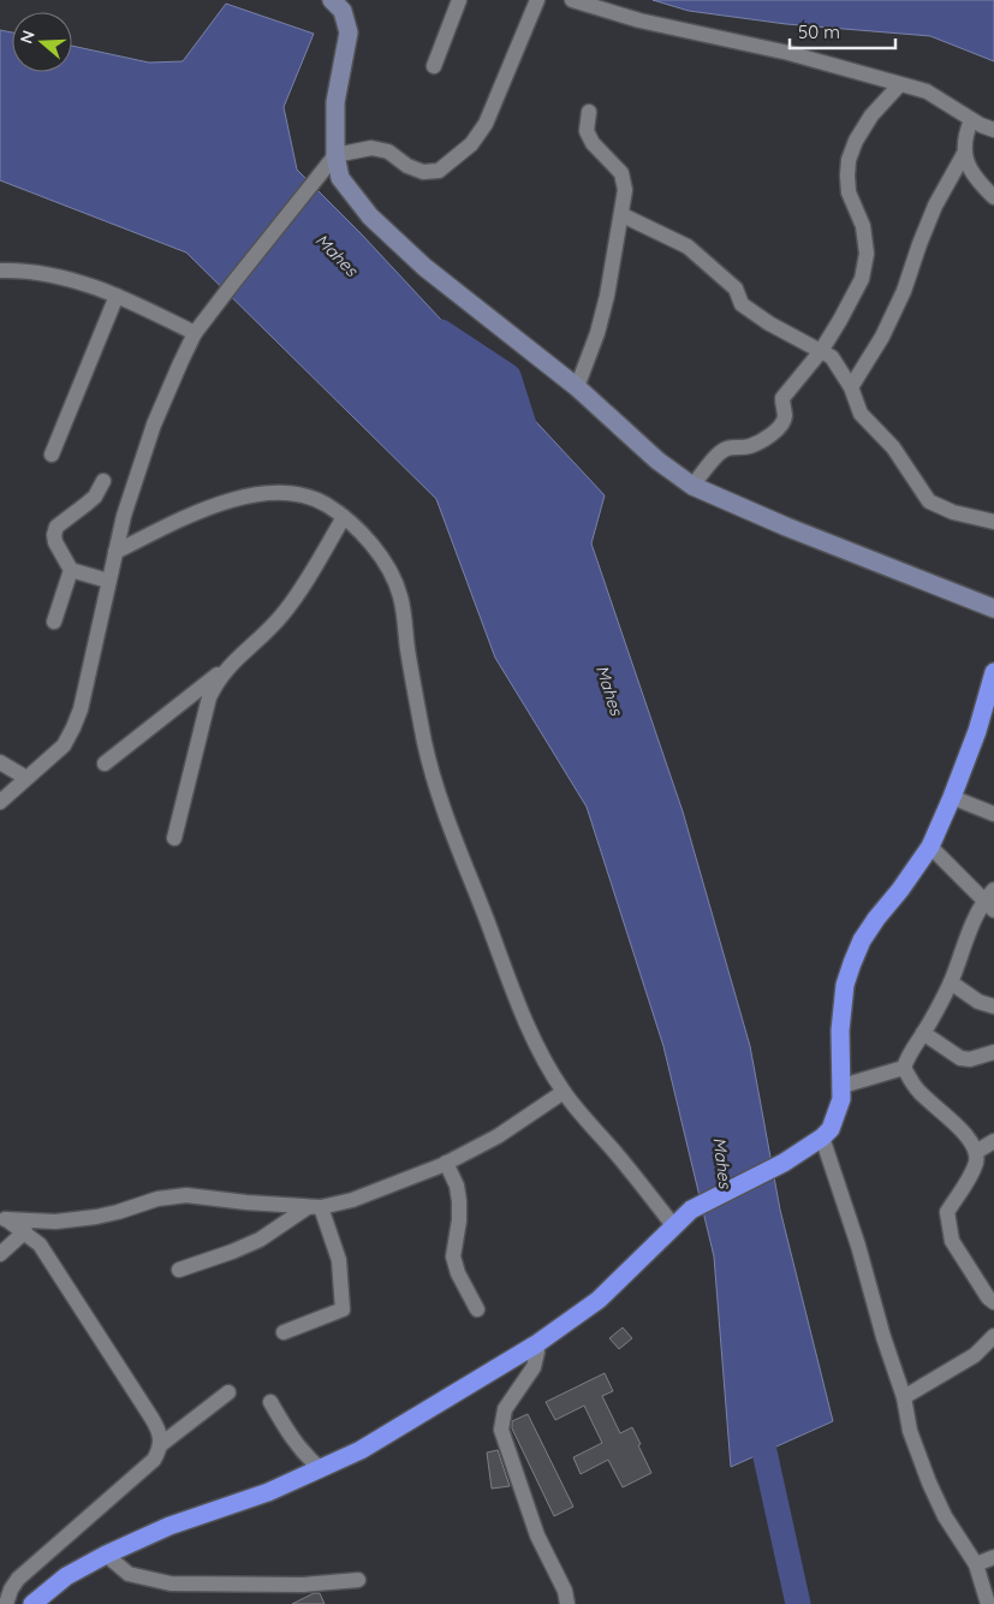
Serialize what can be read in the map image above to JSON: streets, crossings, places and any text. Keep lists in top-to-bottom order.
{
  "water": ["Mahes"],
  "scale_bar": "50 m",
  "north": "left"
}
